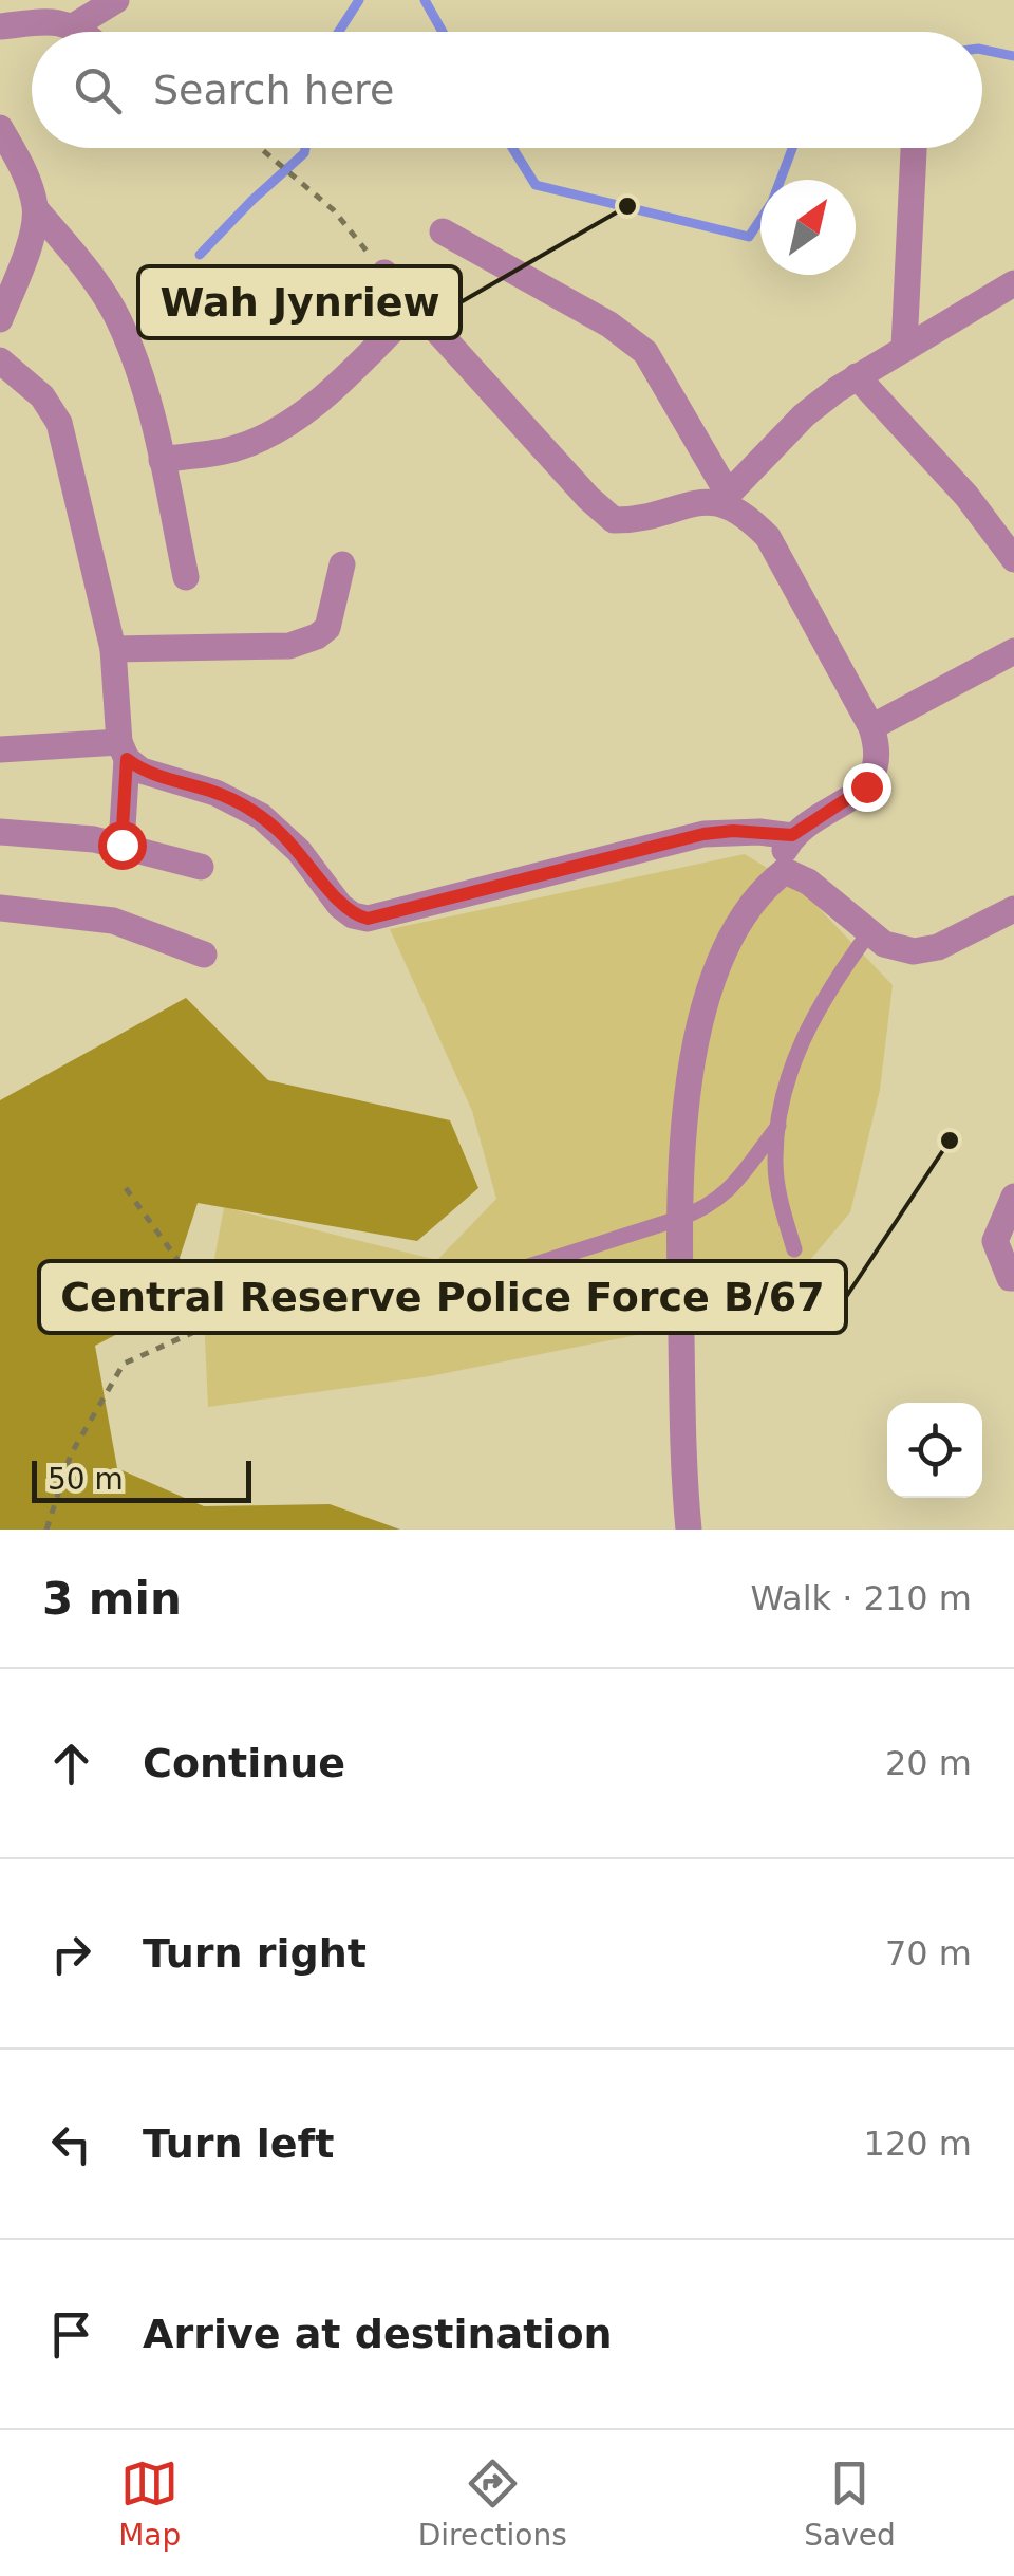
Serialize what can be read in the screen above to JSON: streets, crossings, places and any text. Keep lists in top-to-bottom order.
{
  "places": ["Wah Jynriew", "Central Reserve Police Force B/67"],
  "scale_bar": "50 m",
  "north": "top right",
  "page": {
    "search": "Search here",
    "scale": "50 m",
    "heading": ["3 min", "Walk · 210 m"],
    "list": [
      ["Continue", "20 m"],
      ["Turn right", "70 m"],
      ["Turn left", "120 m"],
      "Arrive at destination"
    ],
    "nav": ["Map", "Directions", "Saved"]
  }
}
